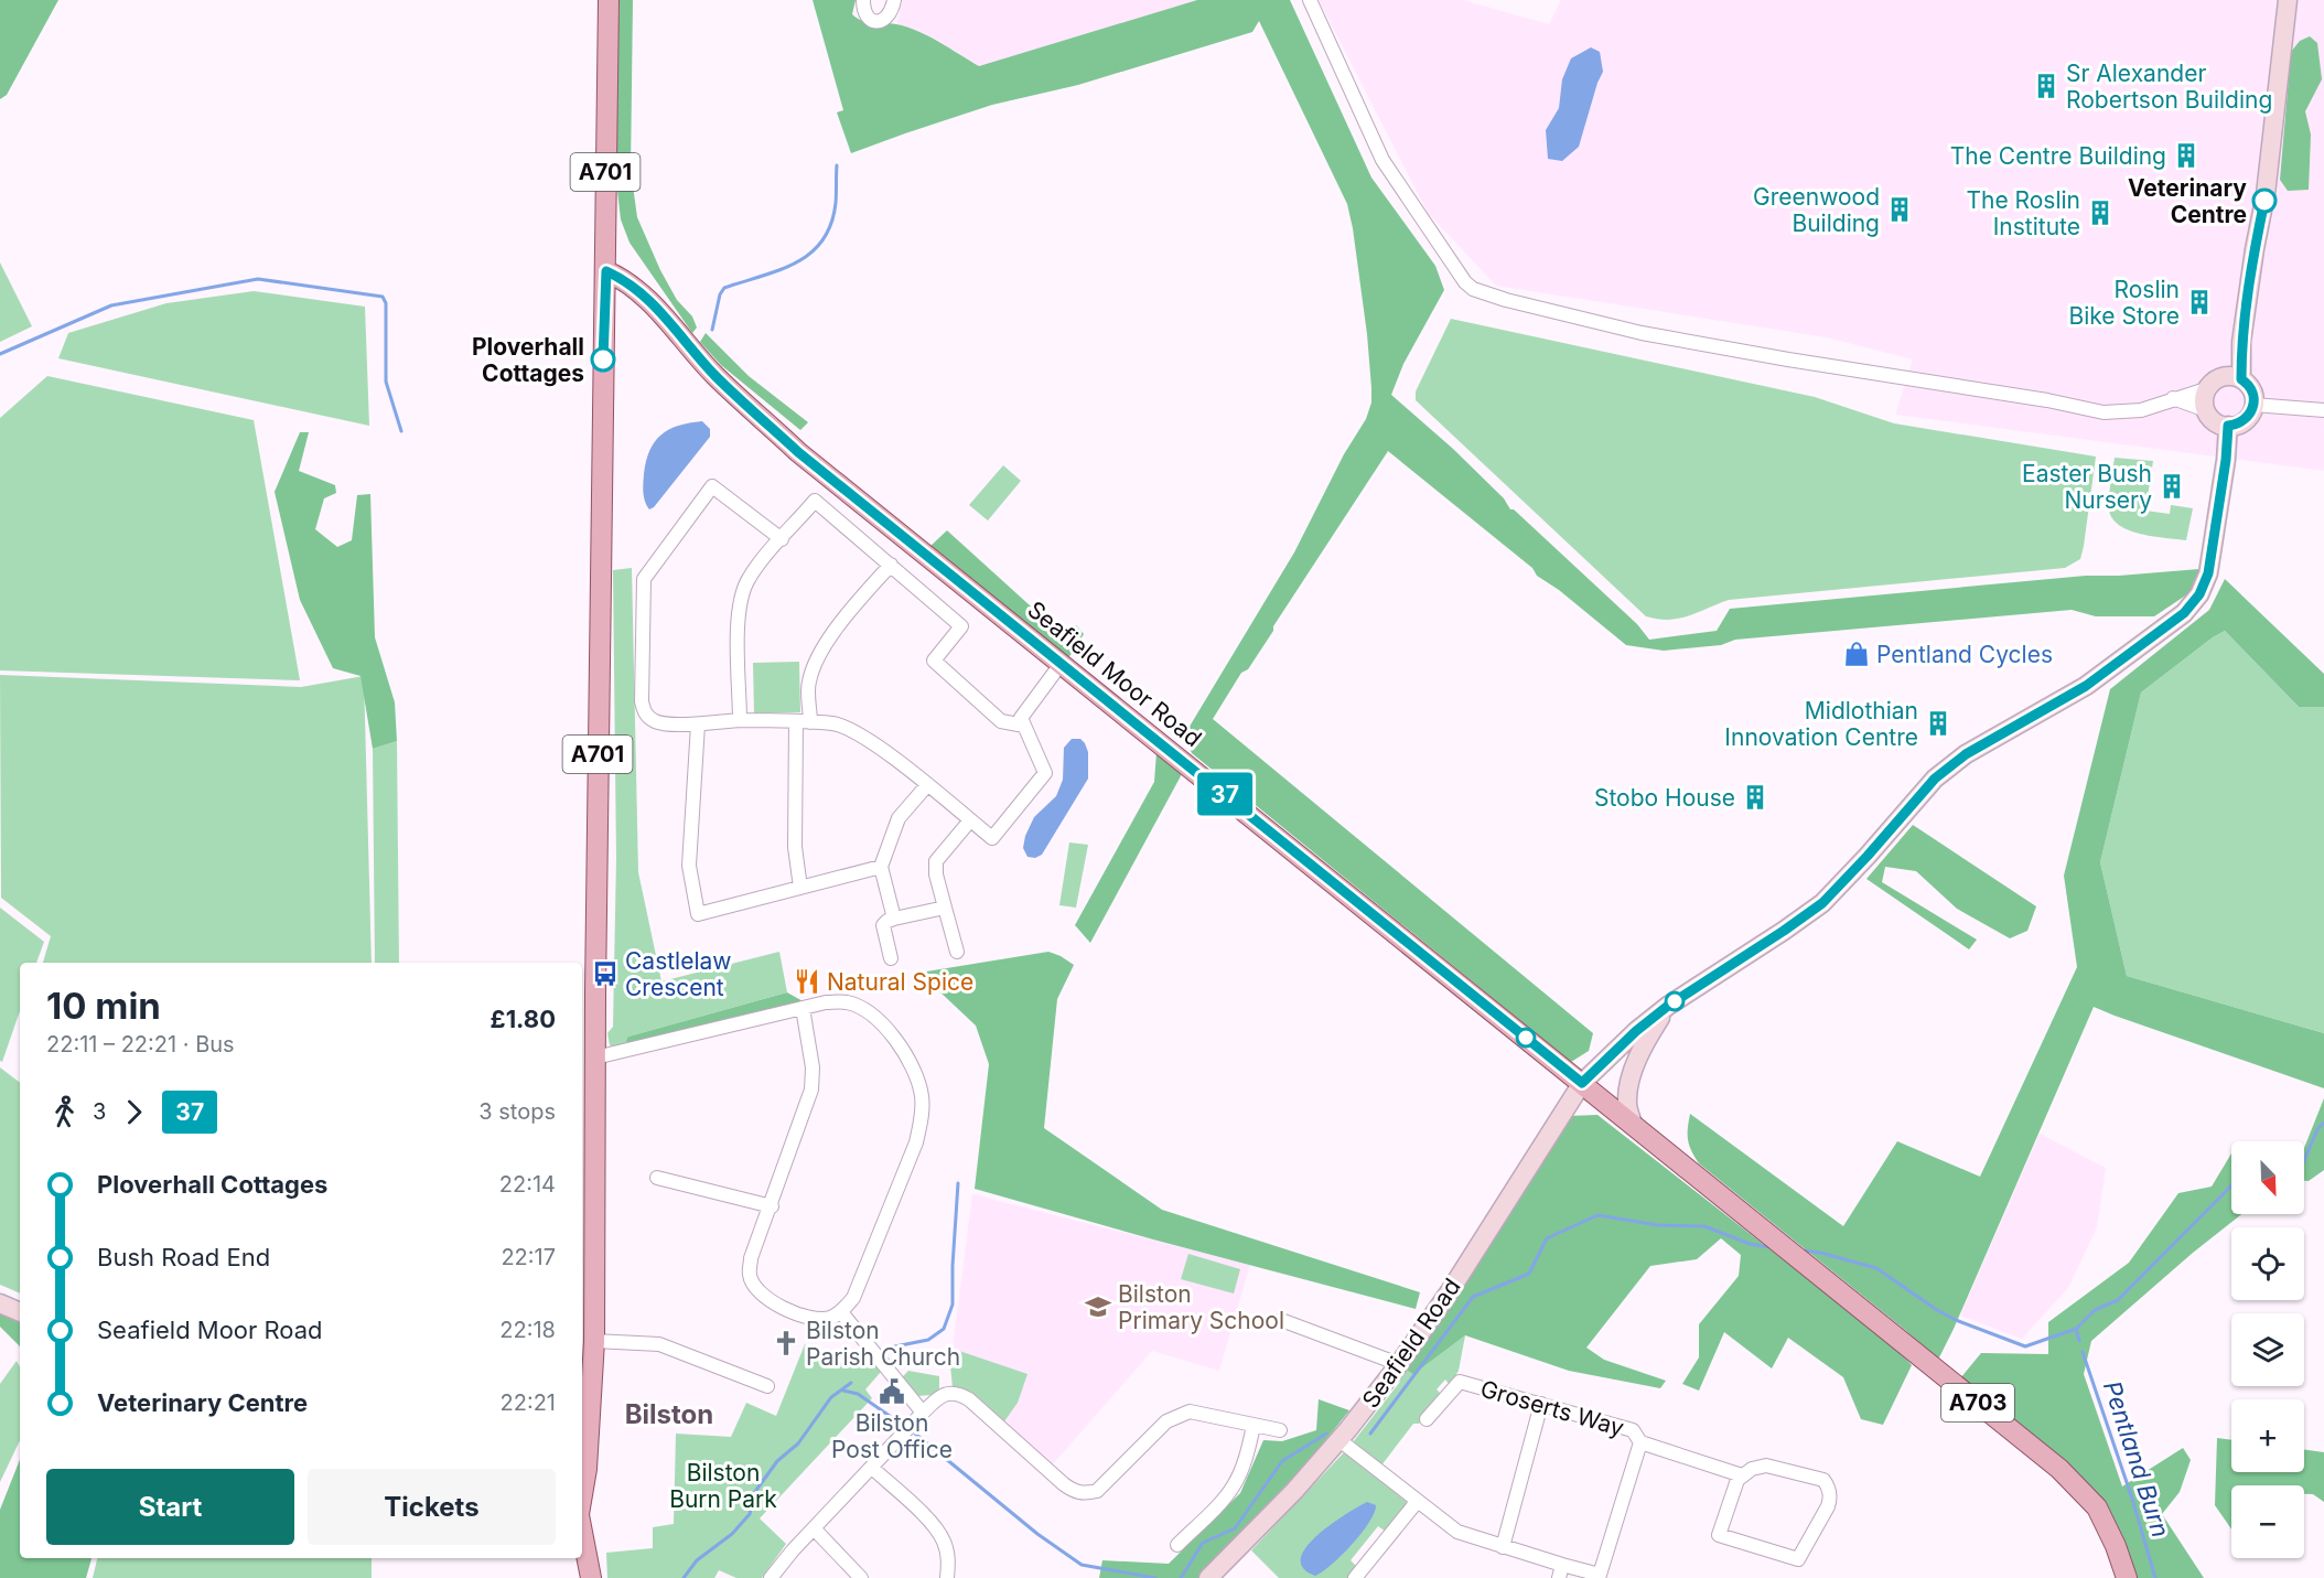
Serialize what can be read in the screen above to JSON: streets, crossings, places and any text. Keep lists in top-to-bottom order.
{
  "streets": {
    "main road": ["A701", "Seafield Moor Road", "A703"],
    "street": ["Seafield Road", "Groserts Way"]
  },
  "crossings": [
    ["A701", "Seafield Moor Road"],
    ["Seafield Moor Road", "Seafield Road"]
  ],
  "districts": ["Bilston"],
  "water": ["Pentland Burn"],
  "parks": ["Bilston Burn Park"],
  "places": {
    "building": [
      "Sr Alexander Robertson Building",
      "The Centre Building",
      "Greenwood Building",
      "The Roslin Institute",
      "Roslin Bike Store",
      "Easter Bush Nursery",
      "Midlothian Innovation Centre",
      "Stobo House"
    ],
    "other": ["Veterinary Centre", "Ploverhall Cottages"],
    "shop": ["Pentland Cycles"],
    "bus stop": ["Castlelaw Crescent"],
    "restaurant": ["Natural Spice"],
    "school or university": ["Bilston Primary School"],
    "church": ["Bilston Parish Church"],
    "public building": ["Bilston Post Office"]
  },
  "lines": ["bus line 37"],
  "north": "bottom right",
  "page": {
    "on_map": "37",
    "heading": ["10 min", "22:11 – 22:21 · Bus", "£1.80"],
    "legs": ["3", "37", "3 stops"],
    "map_buttons": ["+", "−"],
    "list": [
      {
        "name": "Ploverhall Cottages",
        "value": "22:14"
      },
      {
        "name": "Bush Road End",
        "value": "22:17"
      },
      {
        "name": "Seafield Moor Road",
        "value": "22:18"
      },
      {
        "name": "Veterinary Centre",
        "value": "22:21"
      }
    ],
    "buttons": ["Start", "Tickets"]
  }
}
